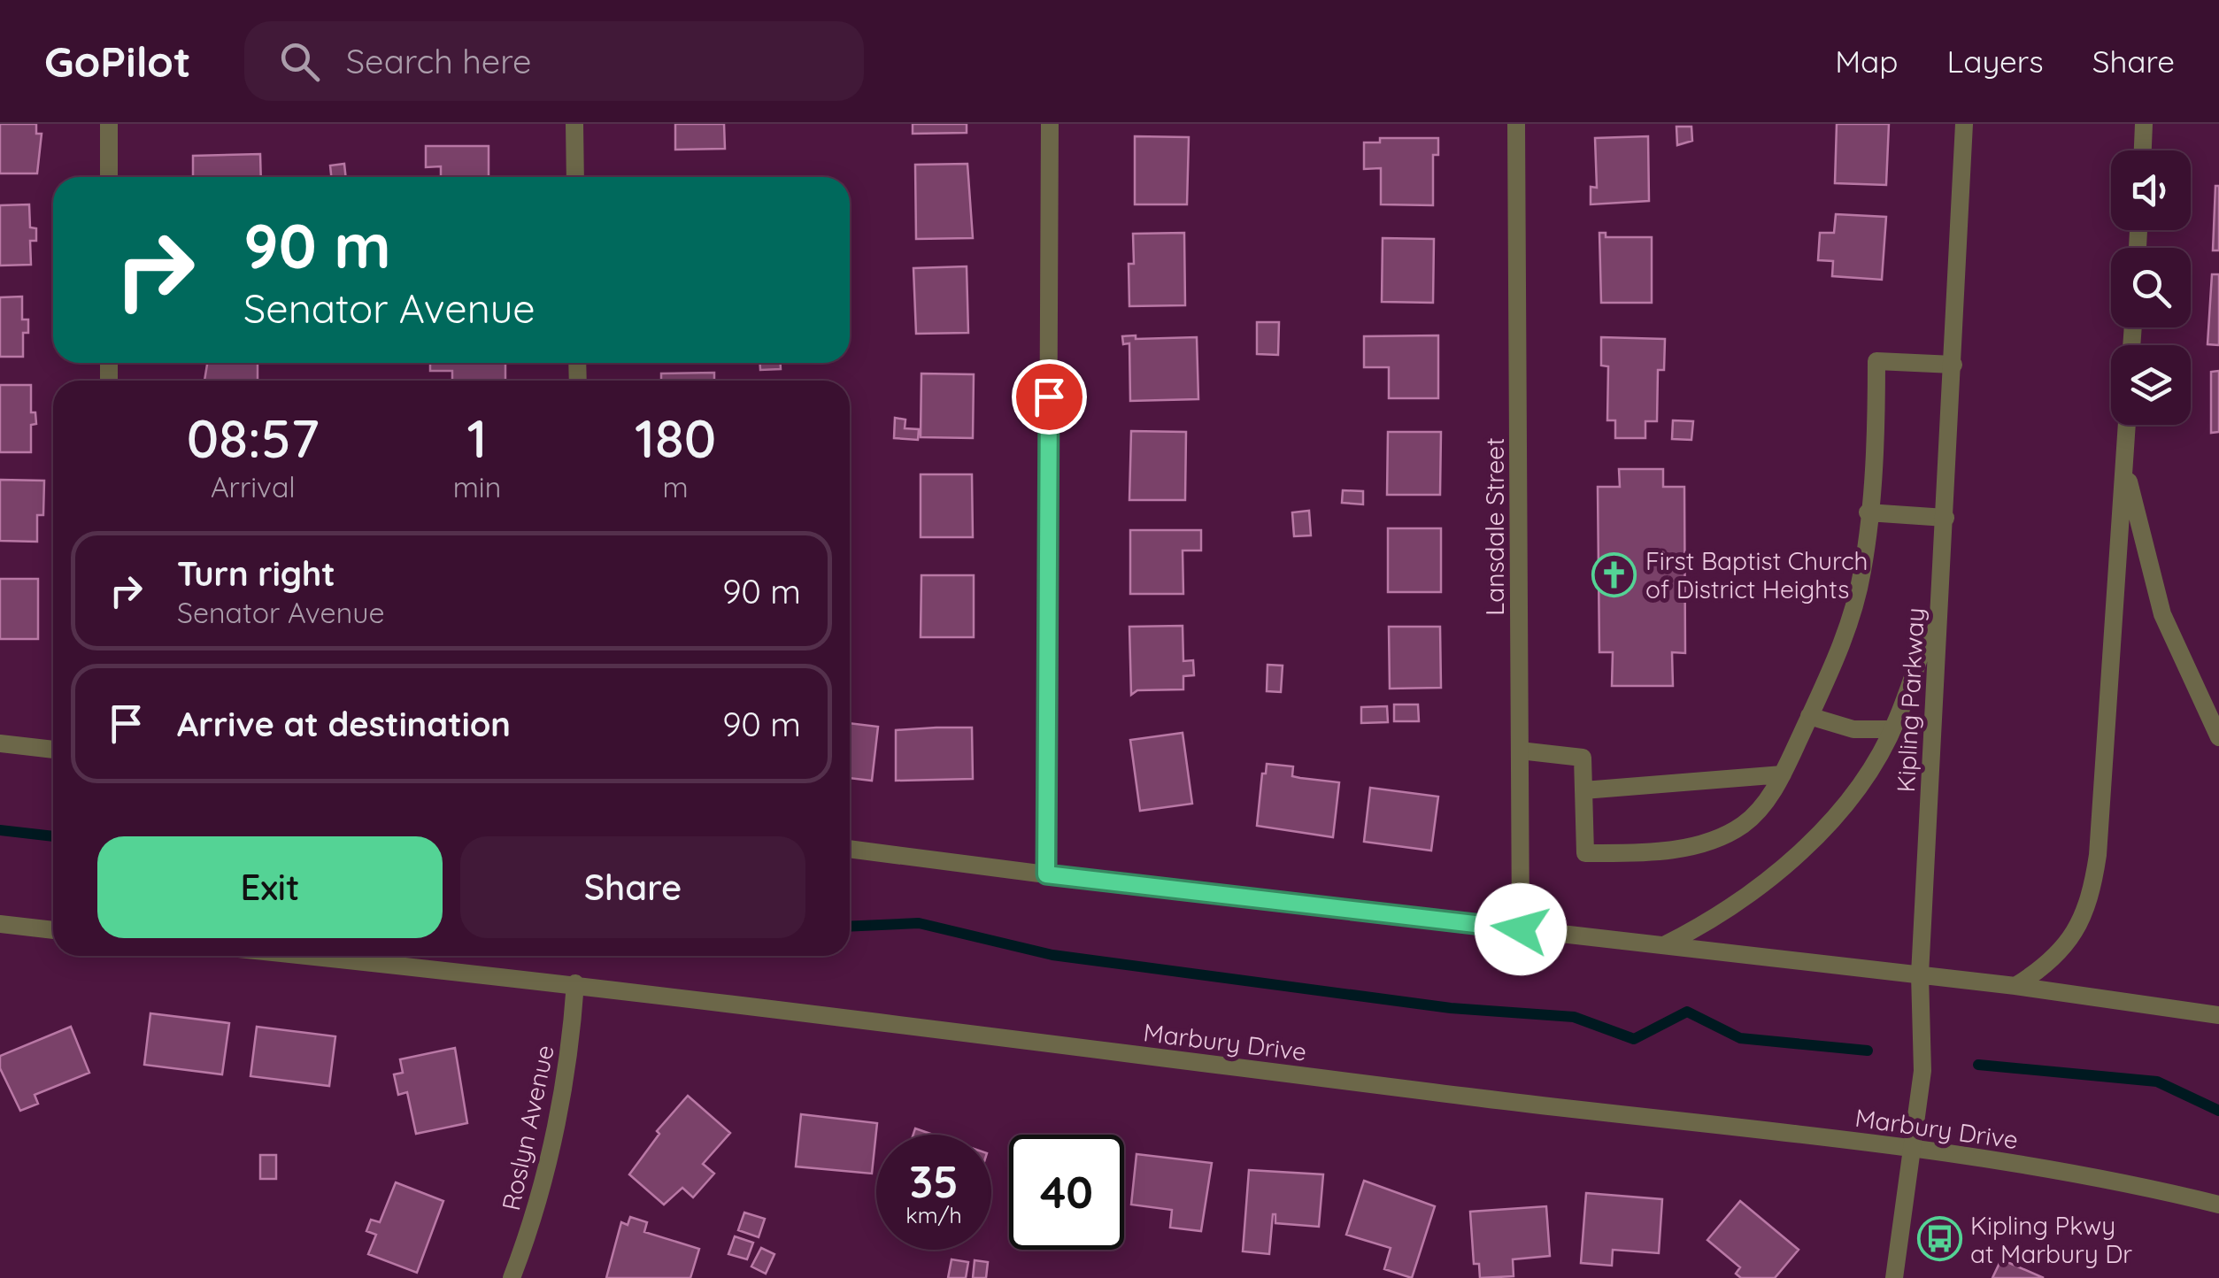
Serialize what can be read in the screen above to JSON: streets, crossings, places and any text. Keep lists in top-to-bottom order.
{
  "streets": {
    "street": [
      "Lansdale Street",
      "Kipling Parkway",
      "Marbury Drive",
      "Roslyn Avenue"
    ]
  },
  "crossings": [
    ["Kipling Parkway", "Marbury Drive"],
    ["Marbury Drive", "Roslyn Avenue"]
  ],
  "places": {
    "church": ["First Baptist Church of District Heights"],
    "bus stop": ["Kipling Pkwy at Marbury Dr"]
  },
  "page": {
    "header": "GoPilot",
    "search": "Search here",
    "nav": ["Map", "Layers", "Share"],
    "turn": ["90 m", "Senator Avenue"],
    "eta": [
      "08:57",
      "Arrival",
      "1",
      "min",
      "180",
      "m"
    ],
    "list": [
      {
        "name": "Turn right",
        "note": "Senator Avenue",
        "value": "90 m"
      },
      {
        "name": "Arrive at destination",
        "value": "90 m"
      }
    ],
    "buttons": ["Exit", "Share"],
    "speed": "35 km/h",
    "limit": "40"
  }
}
